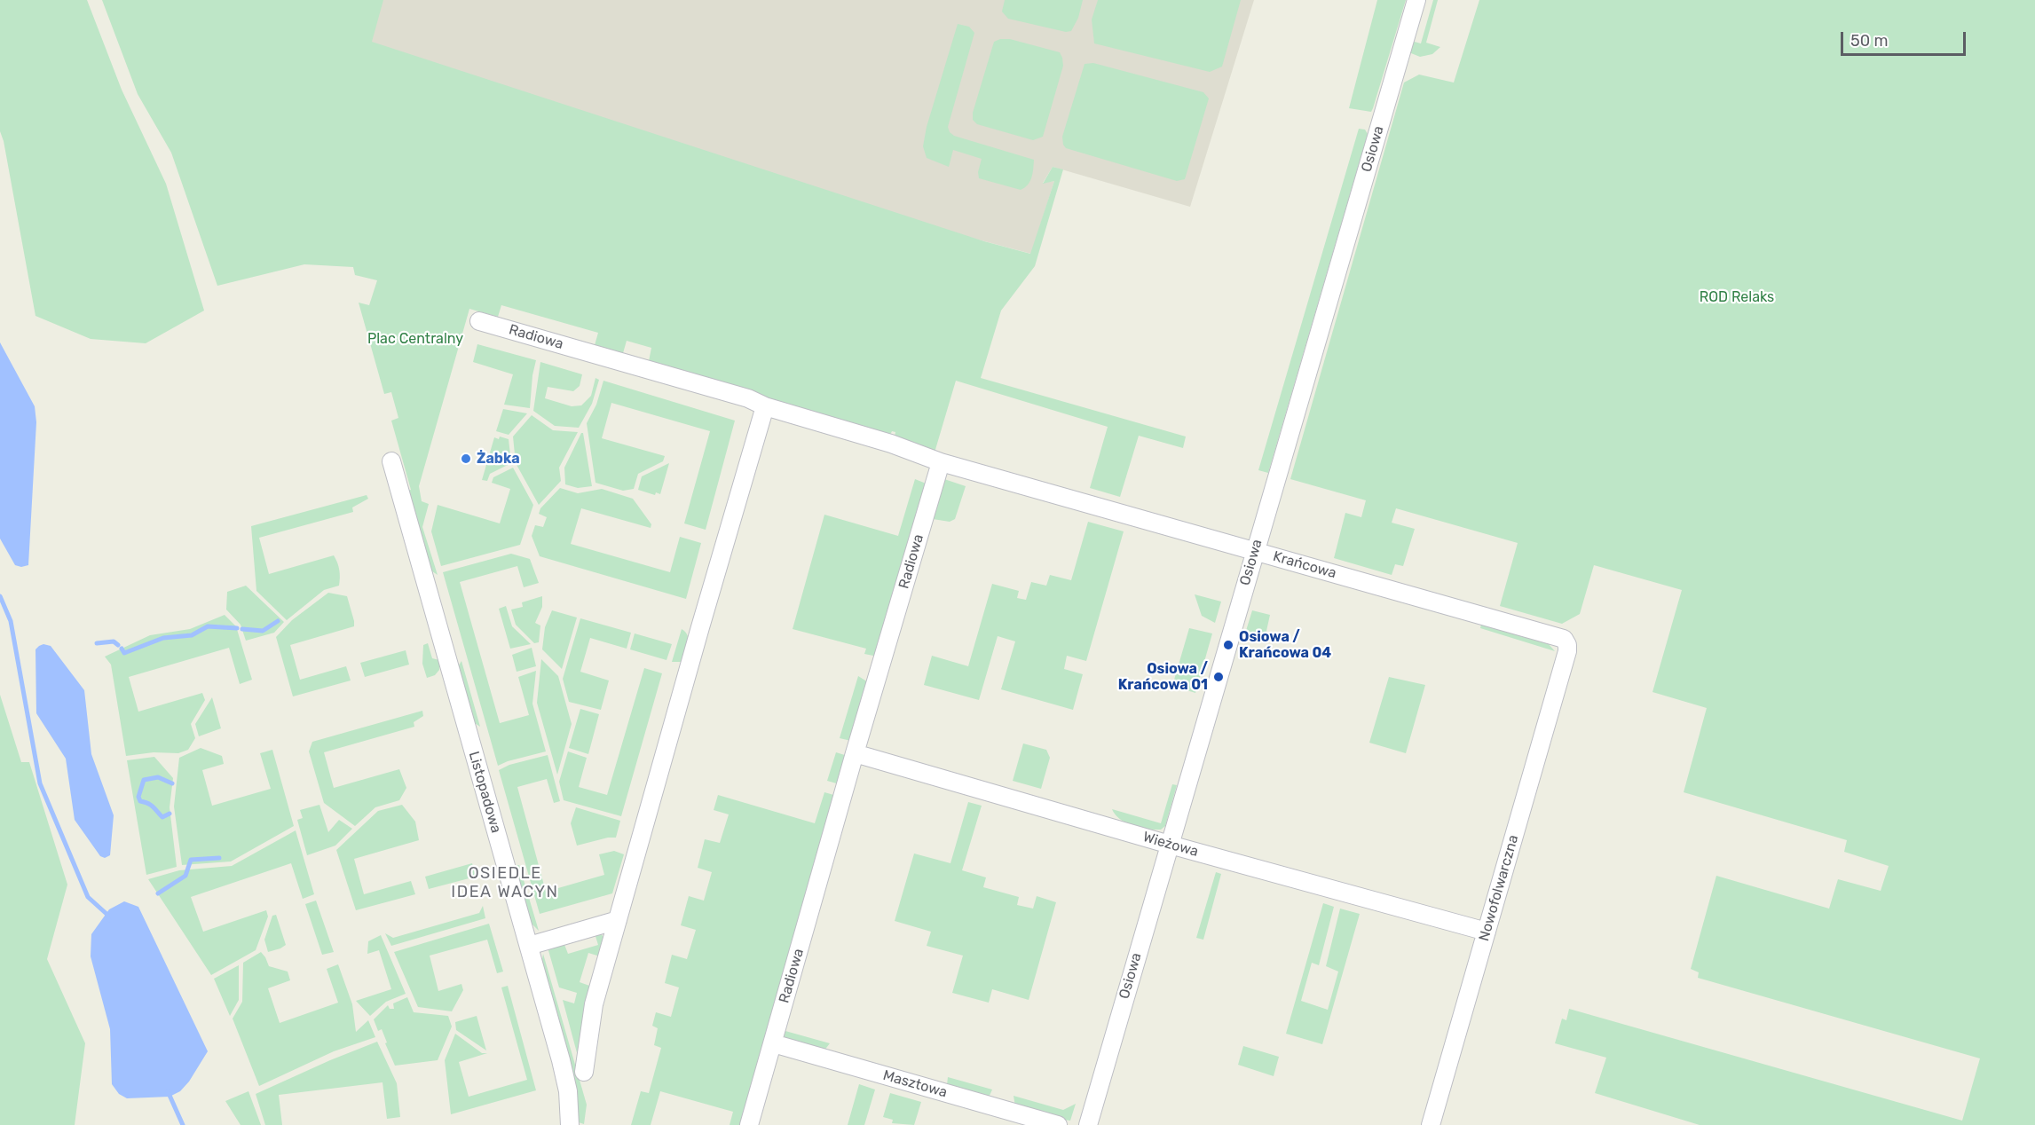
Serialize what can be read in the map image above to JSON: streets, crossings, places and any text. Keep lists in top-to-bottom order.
{
  "streets": {
    "street": [
      "Osiowa",
      "Radiowa",
      "Krańcowa",
      "Listopadowa",
      "Wieżowa",
      "Nowofolwarczna",
      "Masztowa"
    ]
  },
  "crossings": [
    ["Osiowa", "Krańcowa"],
    ["Osiowa", "Wieżowa"],
    ["Radiowa", "Krańcowa"],
    ["Radiowa", "Wieżowa"],
    ["Radiowa", "Masztowa"],
    ["Krańcowa", "Nowofolwarczna"],
    ["Wieżowa", "Nowofolwarczna"]
  ],
  "districts": ["OSIEDLE IDEA WACYN"],
  "parks": ["ROD Relaks", "Plac Centralny"],
  "places": ["Żabka", "Osiowa / Krańcowa 04", "Osiowa / Krańcowa 01"],
  "scale_bar": "50 m"
}
